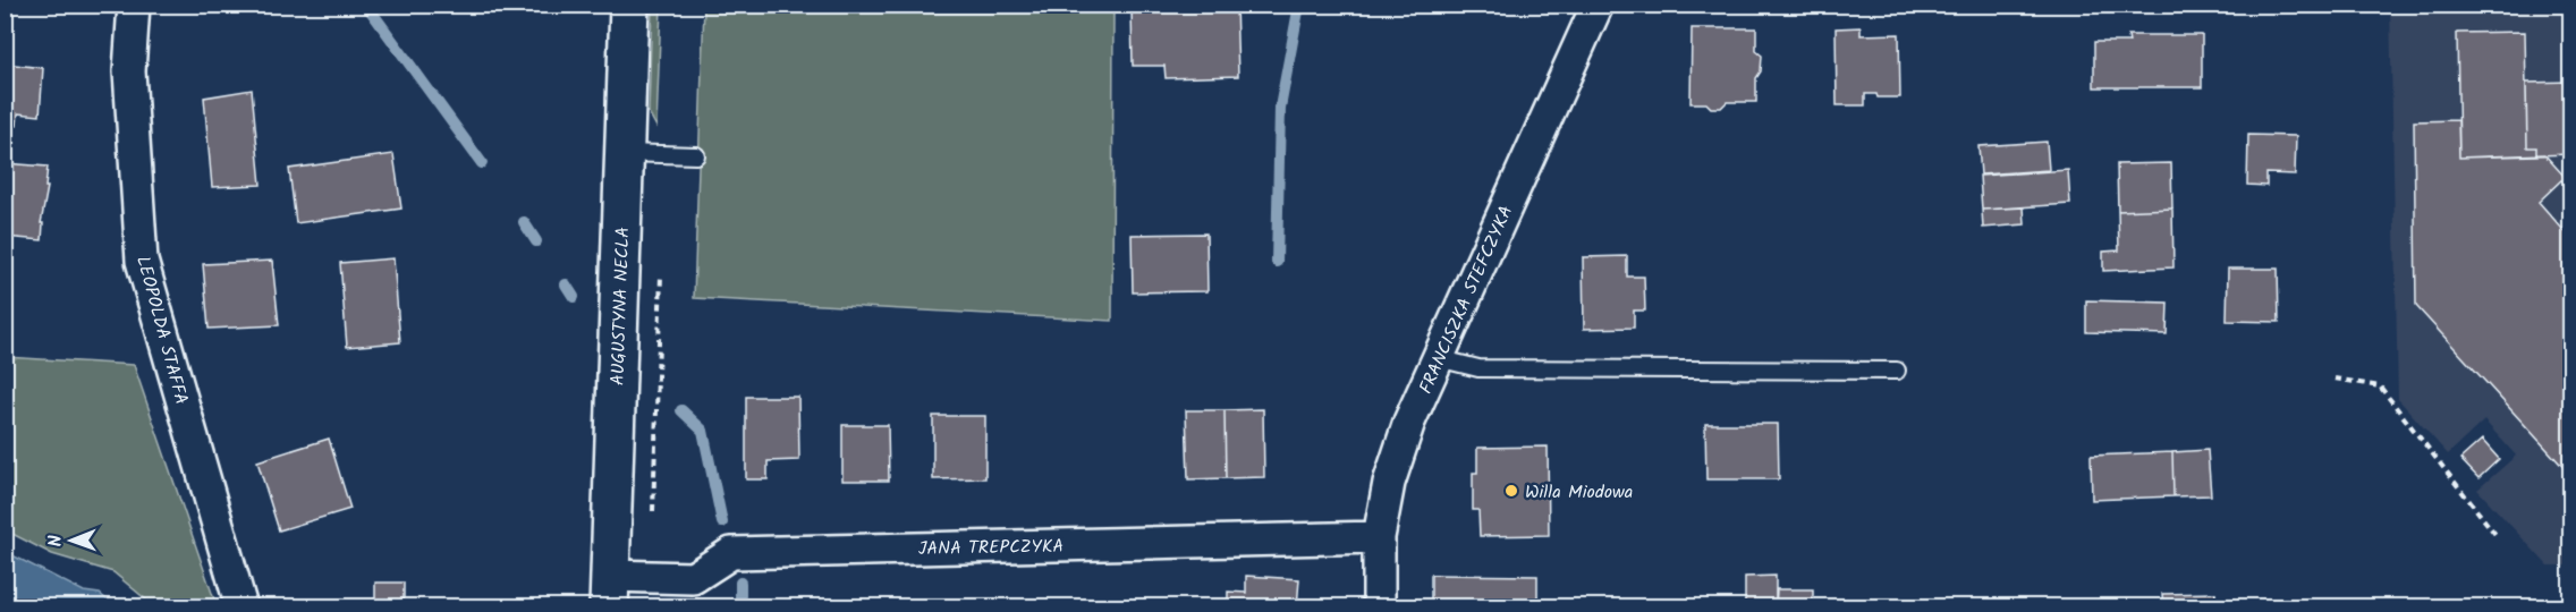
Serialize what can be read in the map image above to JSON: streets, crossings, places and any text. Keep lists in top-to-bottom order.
{
  "streets": {
    "main road": ["AUGUSTYNA NECLA"],
    "street": ["FRANCISZKA STEFCZYKA", "LEOPOLDA STAFFA", "JANA TREPCZYKA"]
  },
  "crossings": [
    ["FRANCISZKA STEFCZYKA", "JANA TREPCZYKA"],
    ["AUGUSTYNA NECLA", "JANA TREPCZYKA"]
  ],
  "places": ["Willa Miodowa"],
  "north": "left"
}
